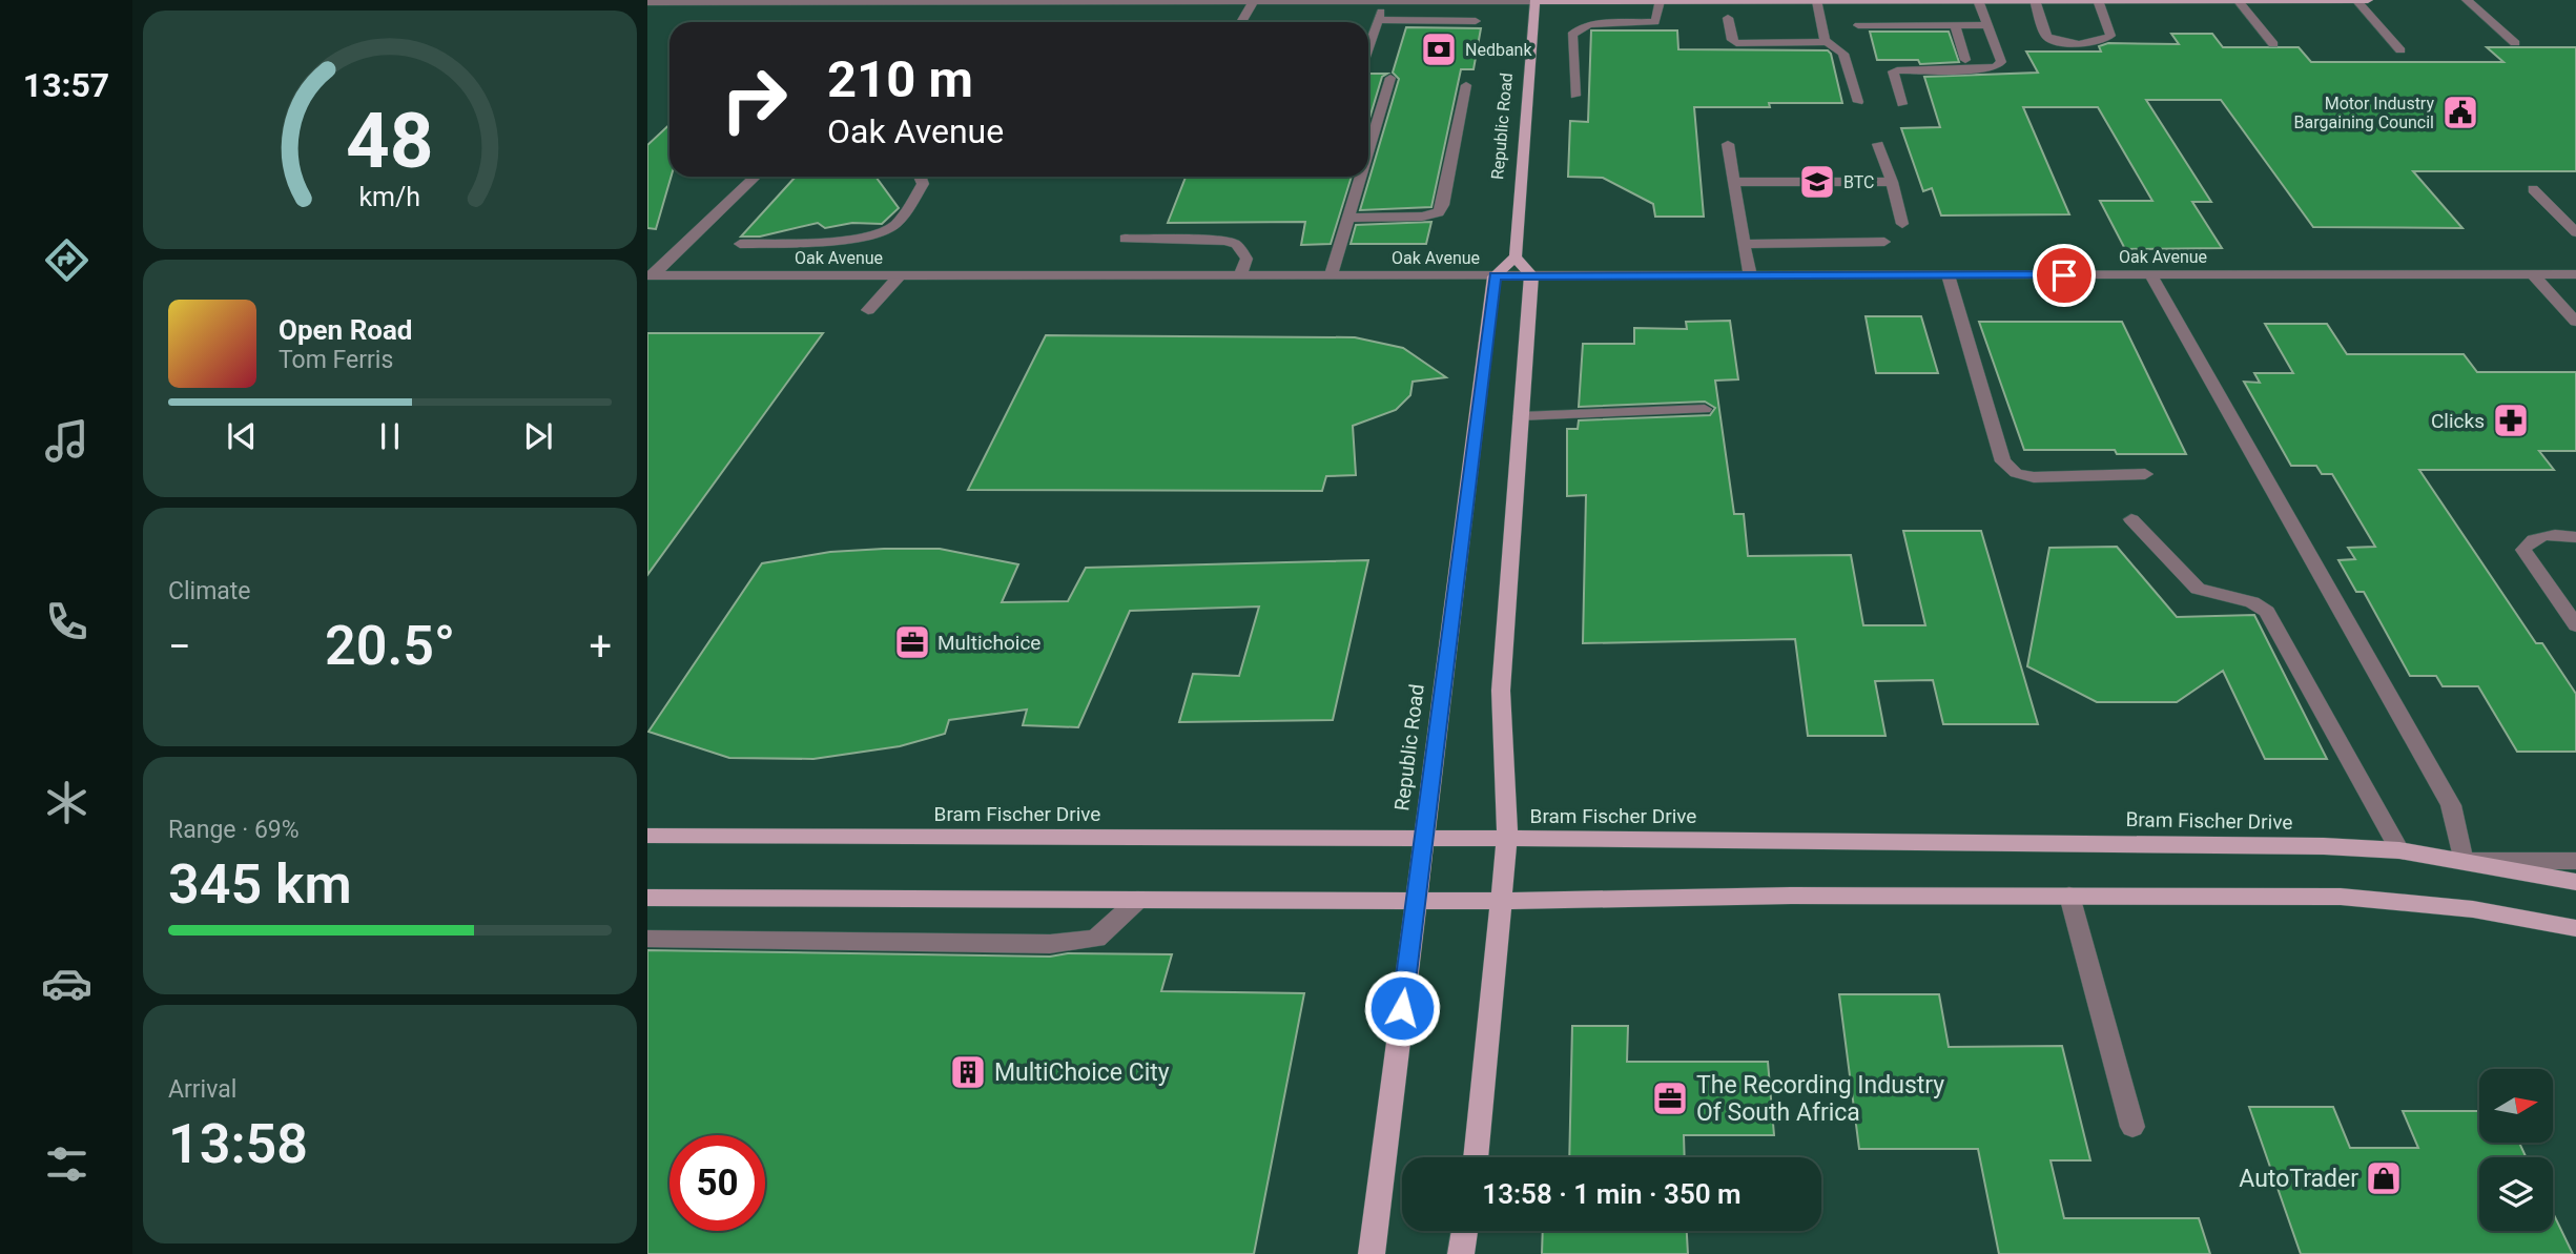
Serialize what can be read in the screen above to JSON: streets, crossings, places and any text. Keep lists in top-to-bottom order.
{
  "streets": {
    "main road": ["Republic Road", "Bram Fischer Drive"],
    "street": ["Oak Avenue"]
  },
  "crossings": [
    ["Republic Road", "Oak Avenue"],
    ["Republic Road", "Bram Fischer Drive"]
  ],
  "places": {
    "bank": ["Nedbank"],
    "public building": ["Motor Industry Bargaining Council"],
    "school or university": ["BTC"],
    "pharmacy": ["Clicks"],
    "office": ["Multichoice", "The Recording Industry Of South Africa"],
    "building": ["MultiChoice City"],
    "shop": ["AutoTrader"]
  },
  "north": "right",
  "page": {
    "tabs": "13:57",
    "turn": ["210 m", "Oak Avenue"],
    "song": ["Open Road", "Tom Ferris"],
    "tile": [
      "Climate",
      ["Range · 69%", "345 km"],
      ["Arrival", "13:58"]
    ],
    "heat": ["−", "20.5°", "+"],
    "limit": "50",
    "trip": "13:58 · 1 min · 350 m",
    "gauge": ["48", "km/h"]
  }
}
